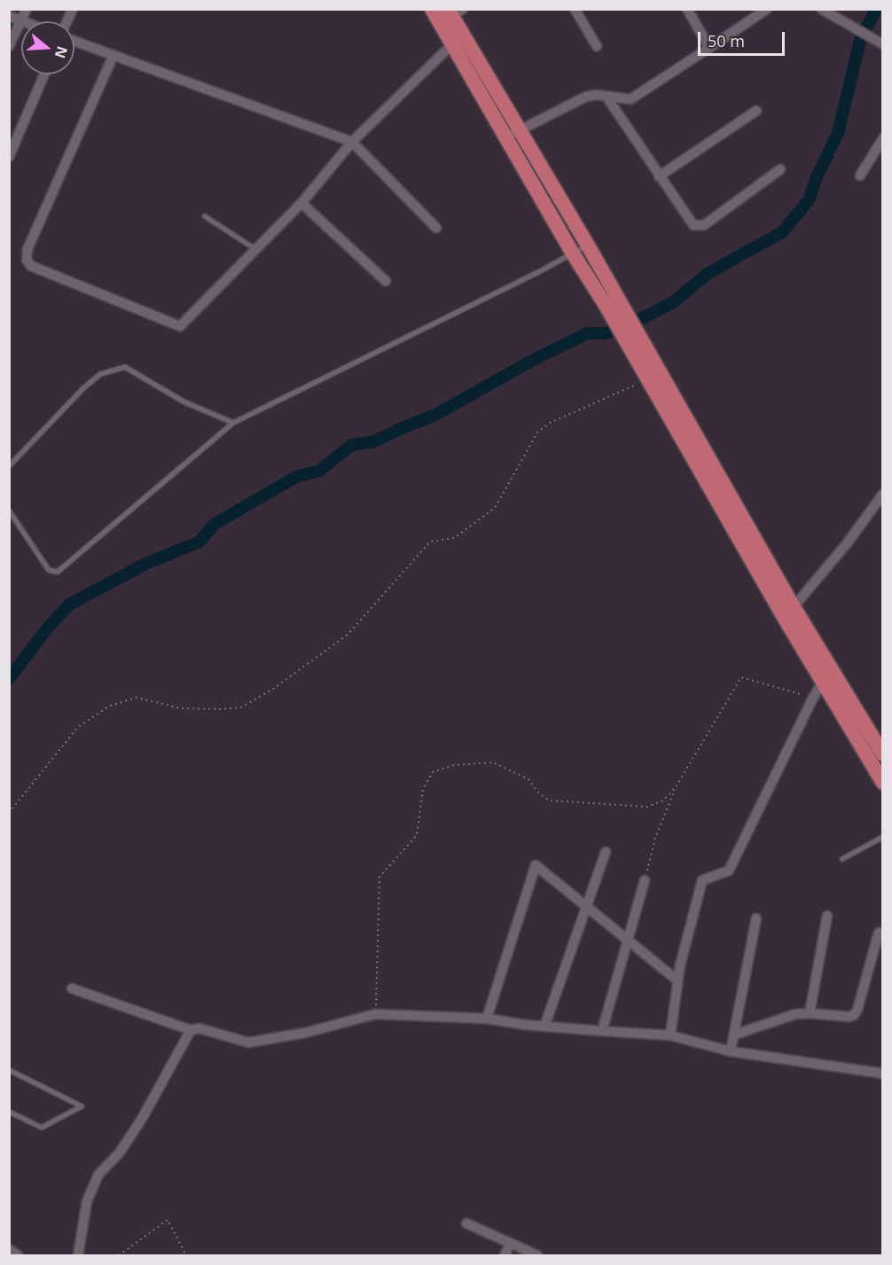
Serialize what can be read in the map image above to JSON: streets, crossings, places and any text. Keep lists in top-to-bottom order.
{
  "scale_bar": "50 m",
  "north": "right"
}
